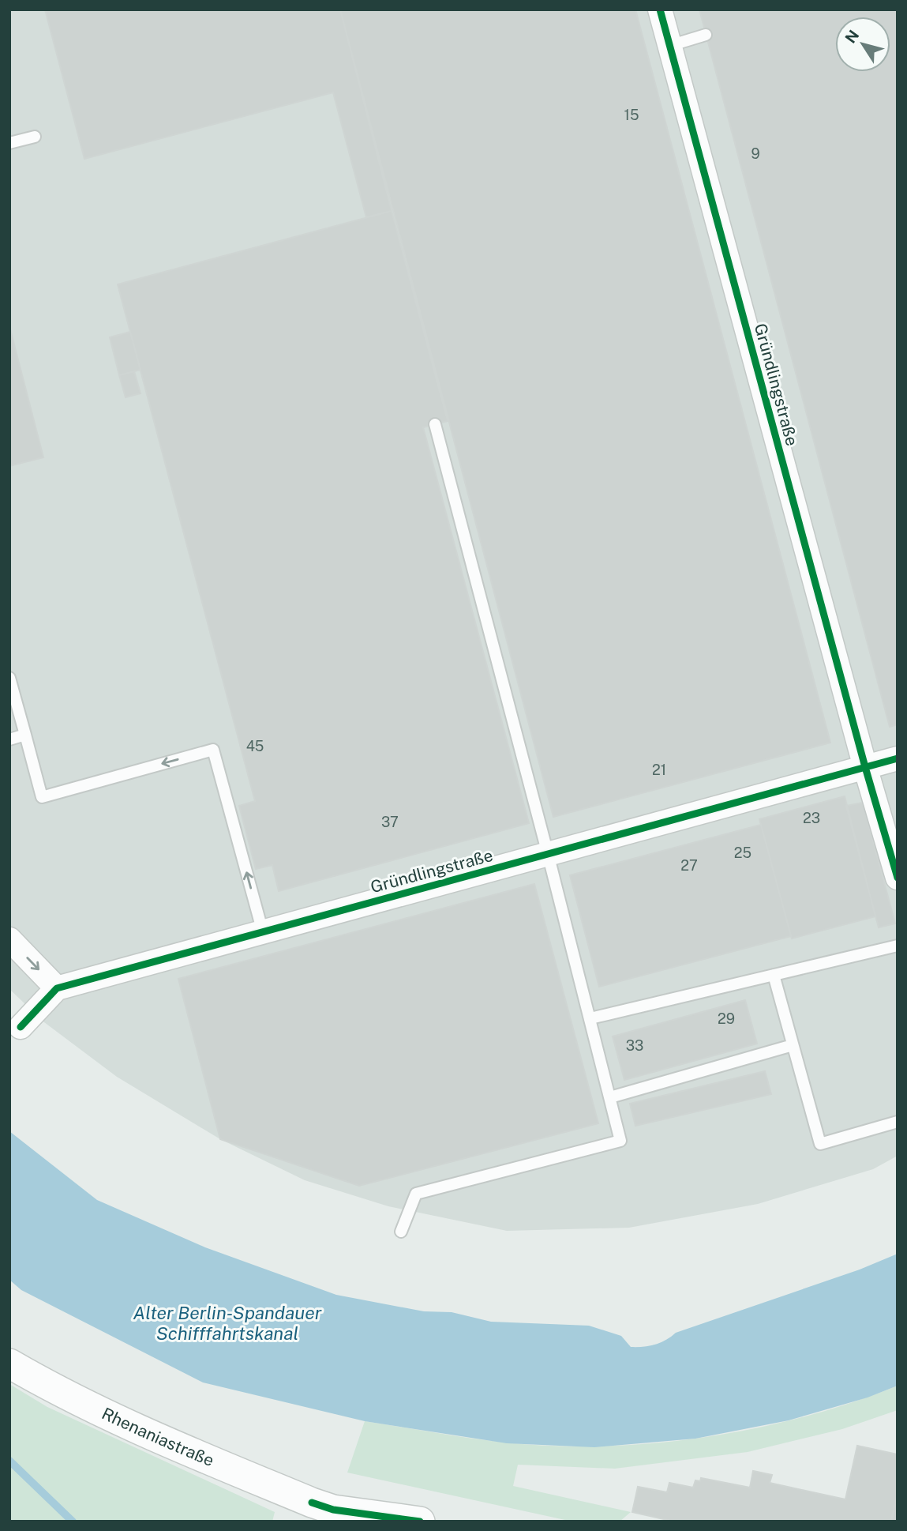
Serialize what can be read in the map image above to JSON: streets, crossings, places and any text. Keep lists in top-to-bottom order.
{
  "streets": {
    "street": ["Gründlingstraße", "Rhenaniastraße"]
  },
  "water": ["Alter Berlin-Spandauer Schifffahrtskanal"],
  "house_numbers": [
    "15",
    "9",
    "45",
    "21",
    "23",
    "37",
    "25",
    "27",
    "29",
    "33"
  ],
  "north": "top left"
}
